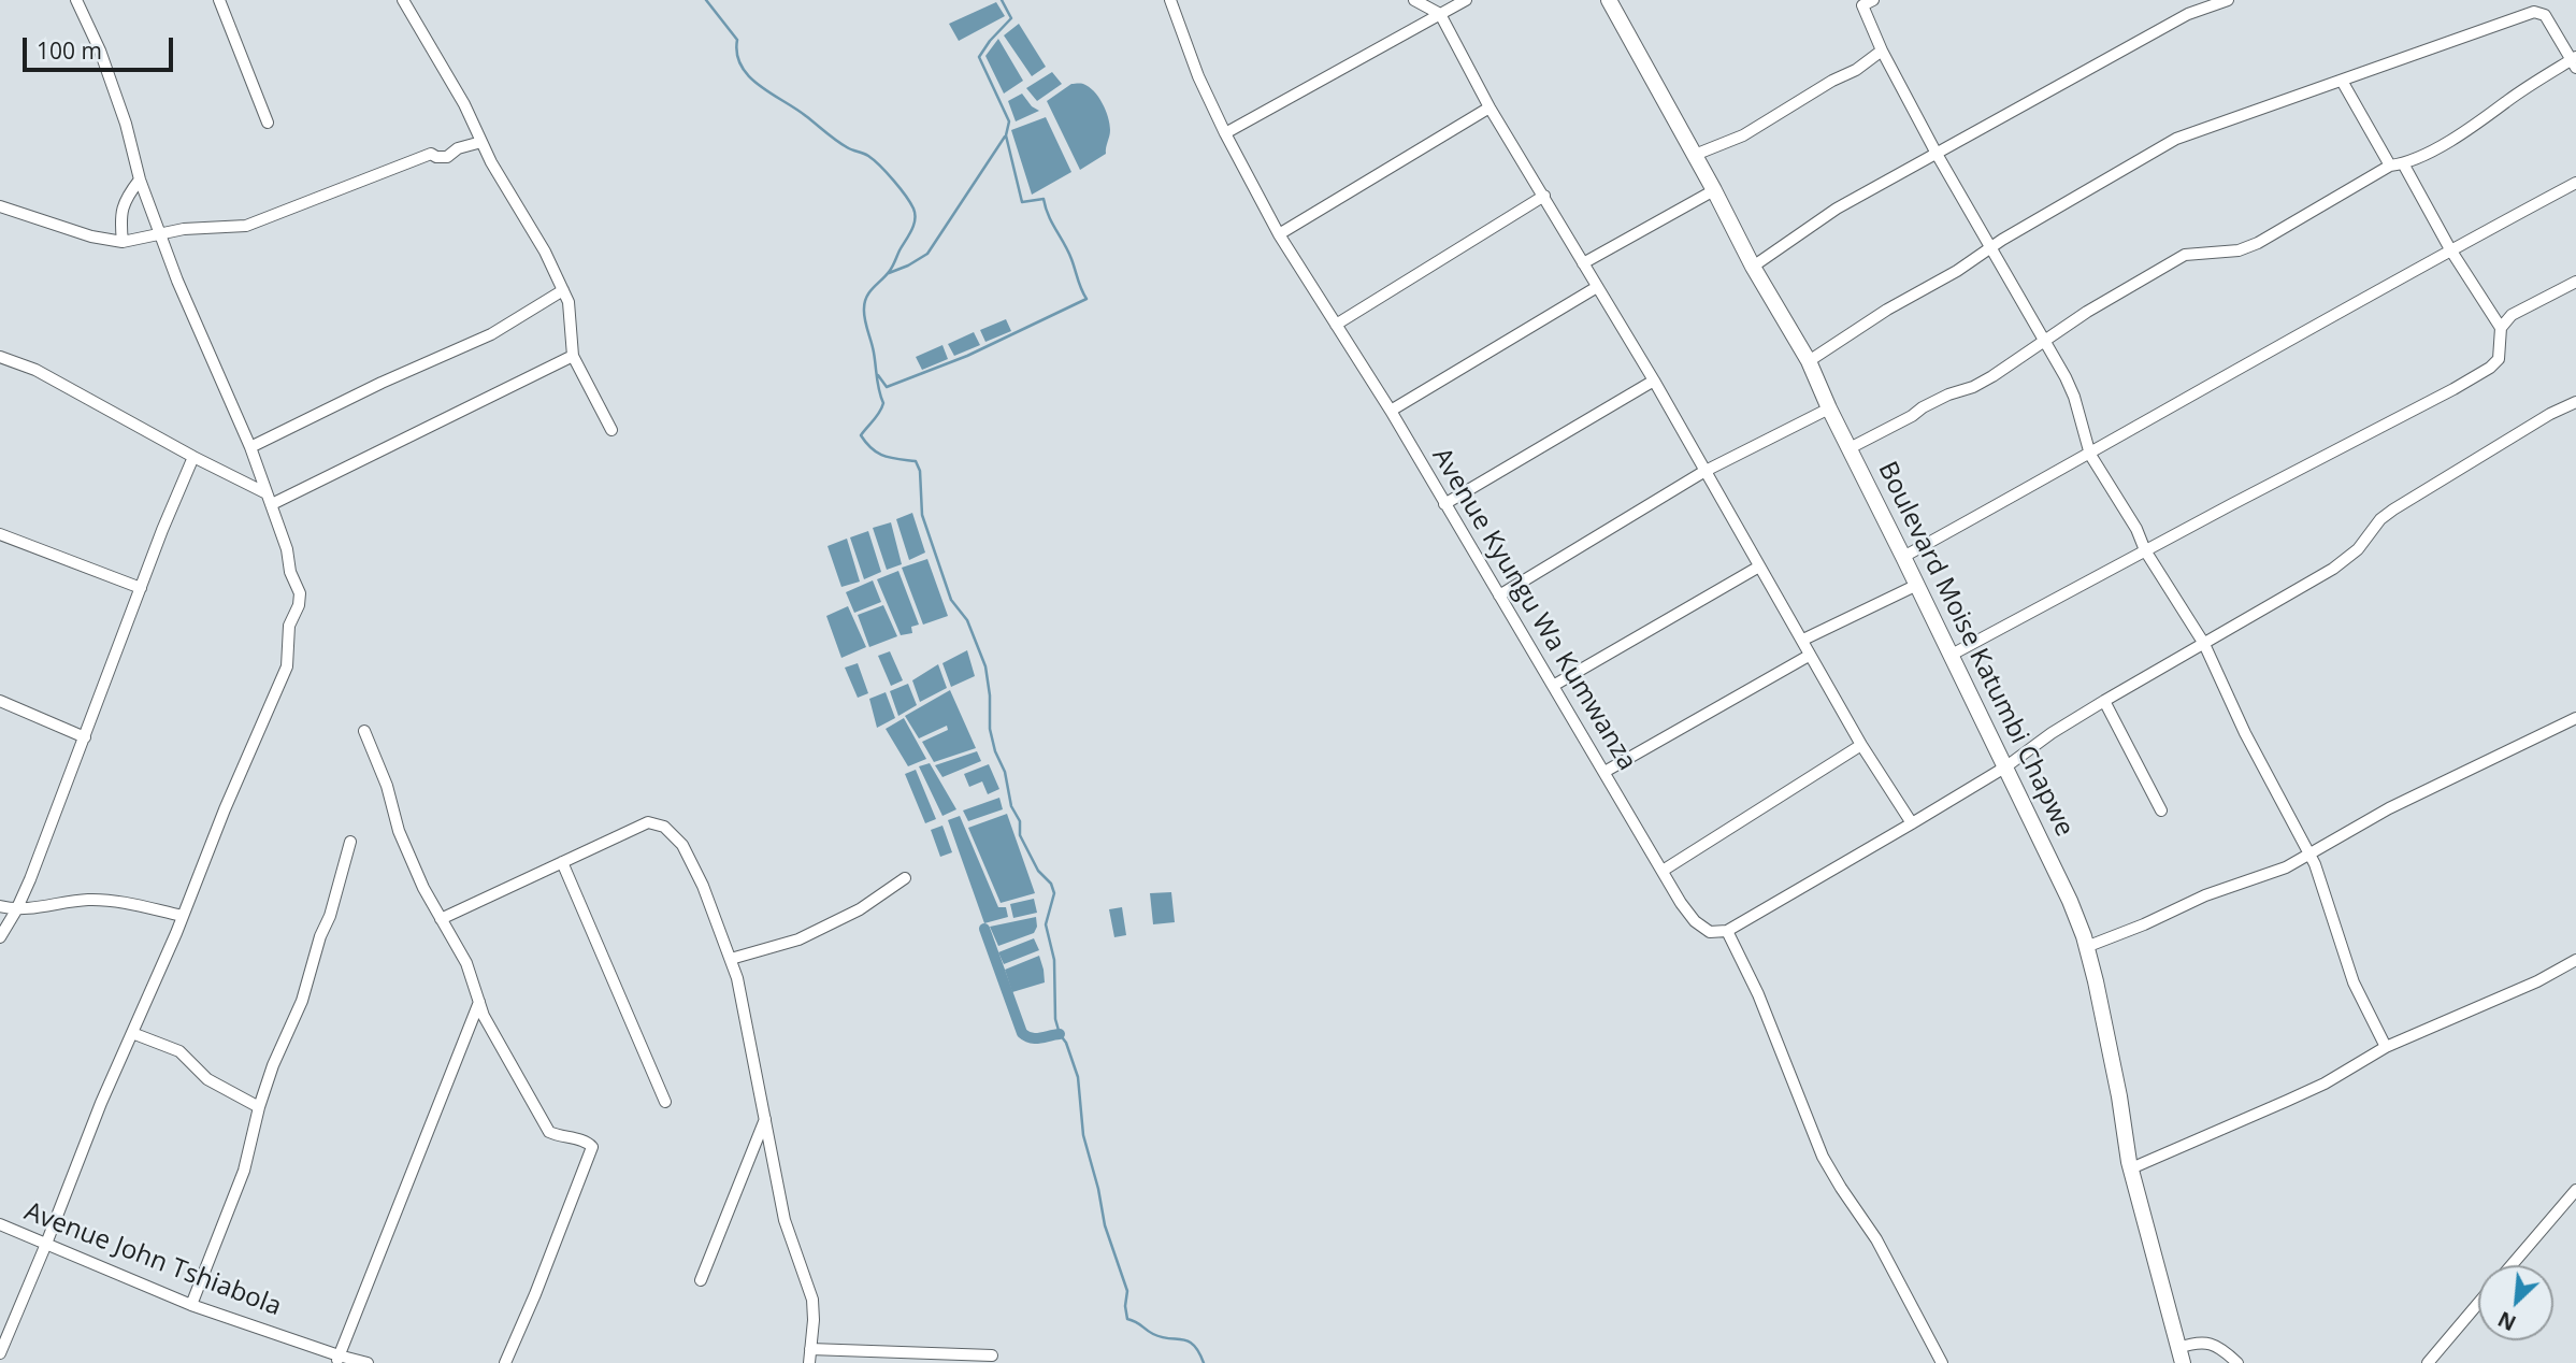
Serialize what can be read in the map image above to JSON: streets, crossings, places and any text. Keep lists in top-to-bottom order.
{
  "streets": {
    "street": ["Avenue Kyungu Wa Kumwanza", "Boulevard Moise Katumbi Chapwe", "Avenue John Tshiabola"]
  },
  "scale_bar": "100 m",
  "north": "bottom left"
}
